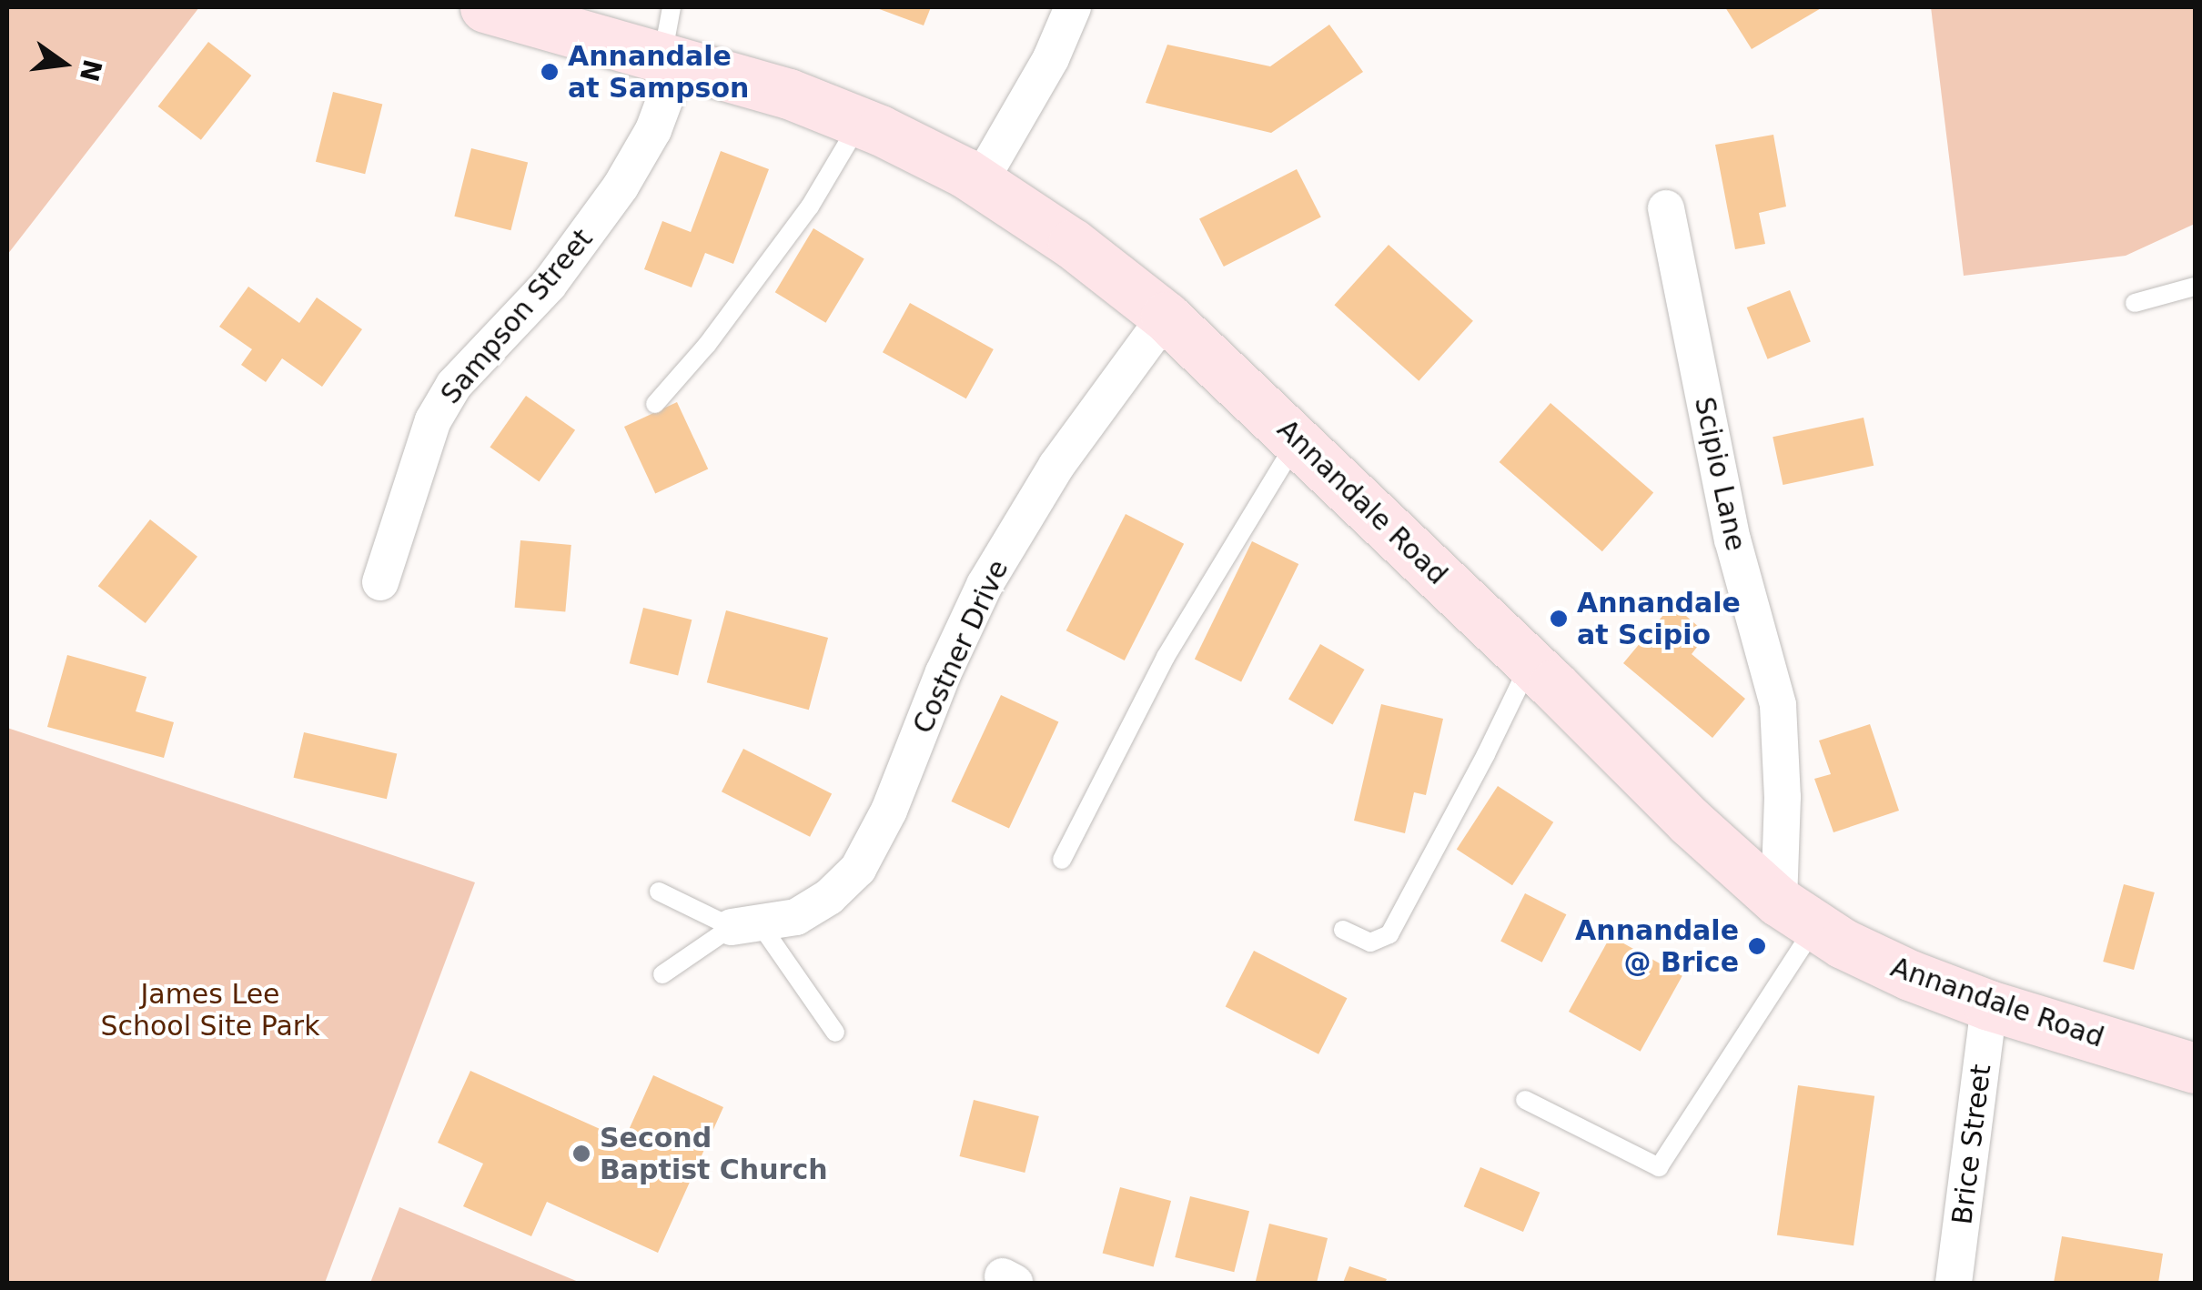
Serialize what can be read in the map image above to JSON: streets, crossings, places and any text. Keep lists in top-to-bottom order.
{
  "streets": {
    "main road": ["Annandale Road"],
    "street": [
      "Sampson Street",
      "Scipio Lane",
      "Costner Drive",
      "Brice Street"
    ]
  },
  "crossings": [
    ["Sampson Street", "Annandale Road"],
    ["Scipio Lane", "Annandale Road"],
    ["Annandale Road", "Costner Drive"],
    ["Annandale Road", "Brice Street"]
  ],
  "parks": ["James Lee School Site Park"],
  "places": [
    "Annandale at Sampson",
    "Annandale at Scipio",
    "Annandale @ Brice",
    "Second Baptist Church"
  ],
  "north": "right"
}
